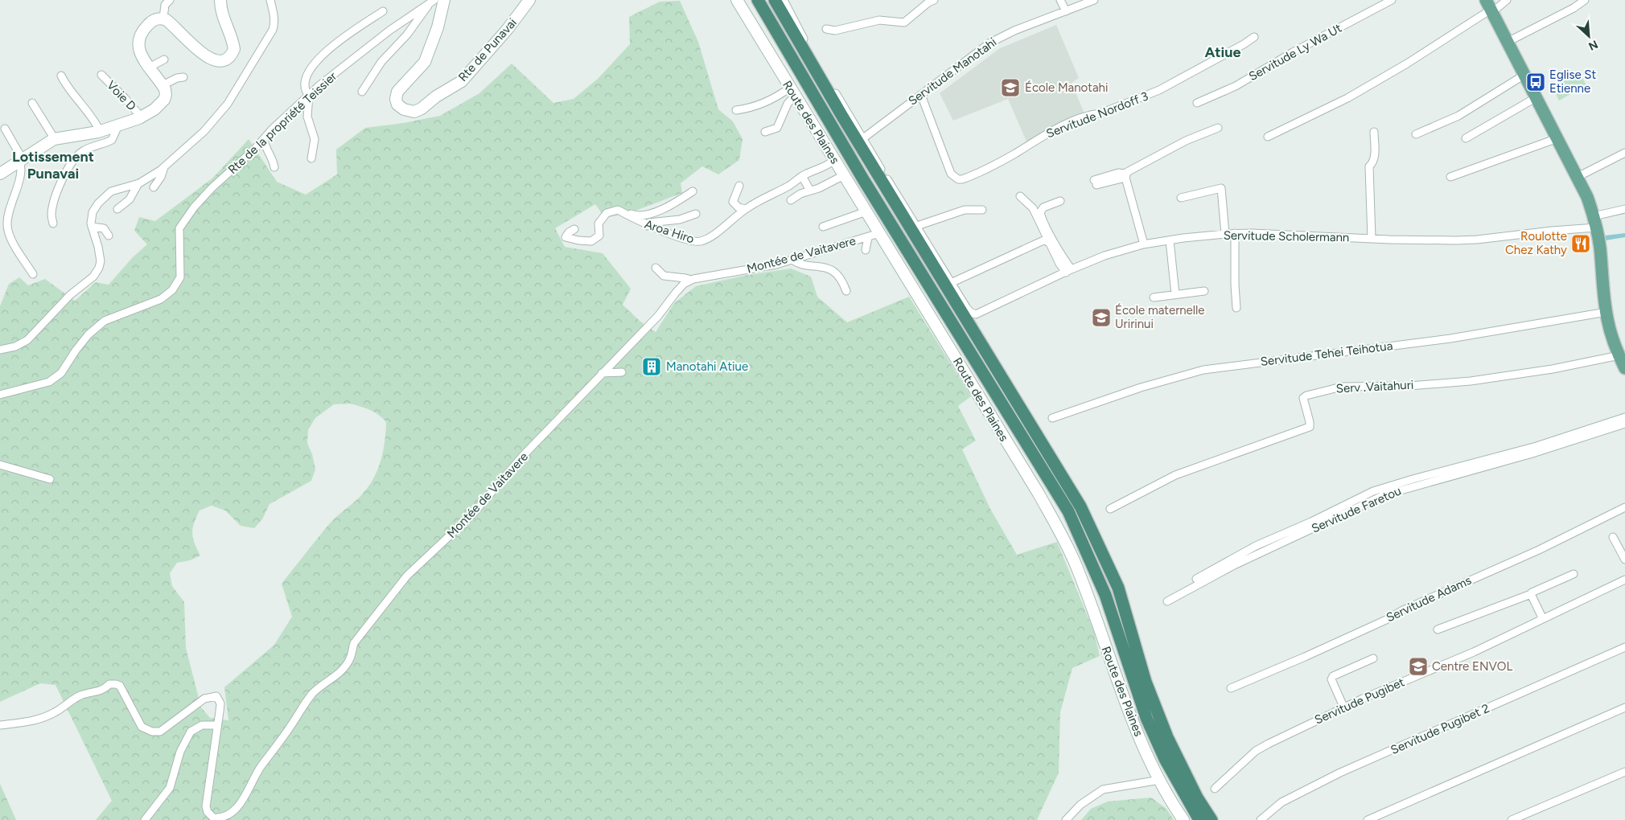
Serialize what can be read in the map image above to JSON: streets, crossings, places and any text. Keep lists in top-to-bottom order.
{
  "streets": {
    "highway": ["Route des Plaines"],
    "main road": ["Rte de Punavai"],
    "street": [
      "Servitude Ly Wa Ut",
      "Servitude Manotahi",
      "Voie D",
      "Servitude Nordoff 3",
      "Rte de la propriété Teissier",
      "Aroa Hiro",
      "Servitude Scholermann",
      "Montée de Vaitavere",
      "Servitude Tehei Teihotua",
      "Serv .Vaitahuri",
      "Servitude Faretou",
      "Servitude Adams",
      "Servitude Pugibet",
      "Servitude Pugibet 2"
    ]
  },
  "crossings": [
    ["Servitude Manotahi", "Servitude Nordoff 3"],
    ["Route des Plaines", "Aroa Hiro"],
    ["Route des Plaines", "Montée de Vaitavere"]
  ],
  "districts": ["Atiue", "Lotissement Punavai"],
  "places": {
    "bus stop": ["Eglise St Etienne"],
    "school or university": ["École Manotahi", "École maternelle Uririnui", "Centre ENVOL"],
    "restaurant": ["Roulotte Chez Kathy"],
    "building": ["Manotahi Atiue"]
  },
  "north": "bottom right"
}
